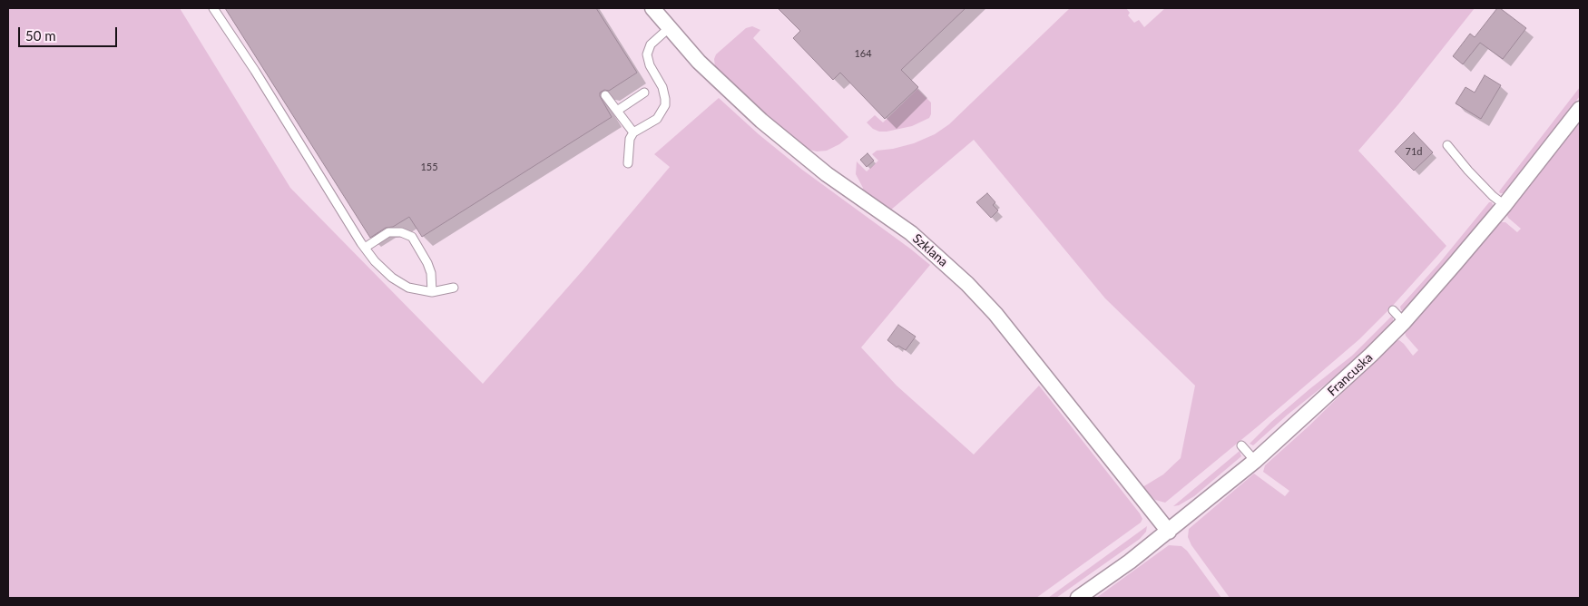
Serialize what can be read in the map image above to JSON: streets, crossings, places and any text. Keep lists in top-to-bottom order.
{
  "streets": {
    "street": ["Szklana", "Francuska"]
  },
  "crossings": [
    ["Szklana", "Francuska"]
  ],
  "house_numbers": ["164", "71d", "155"],
  "scale_bar": "50 m"
}
